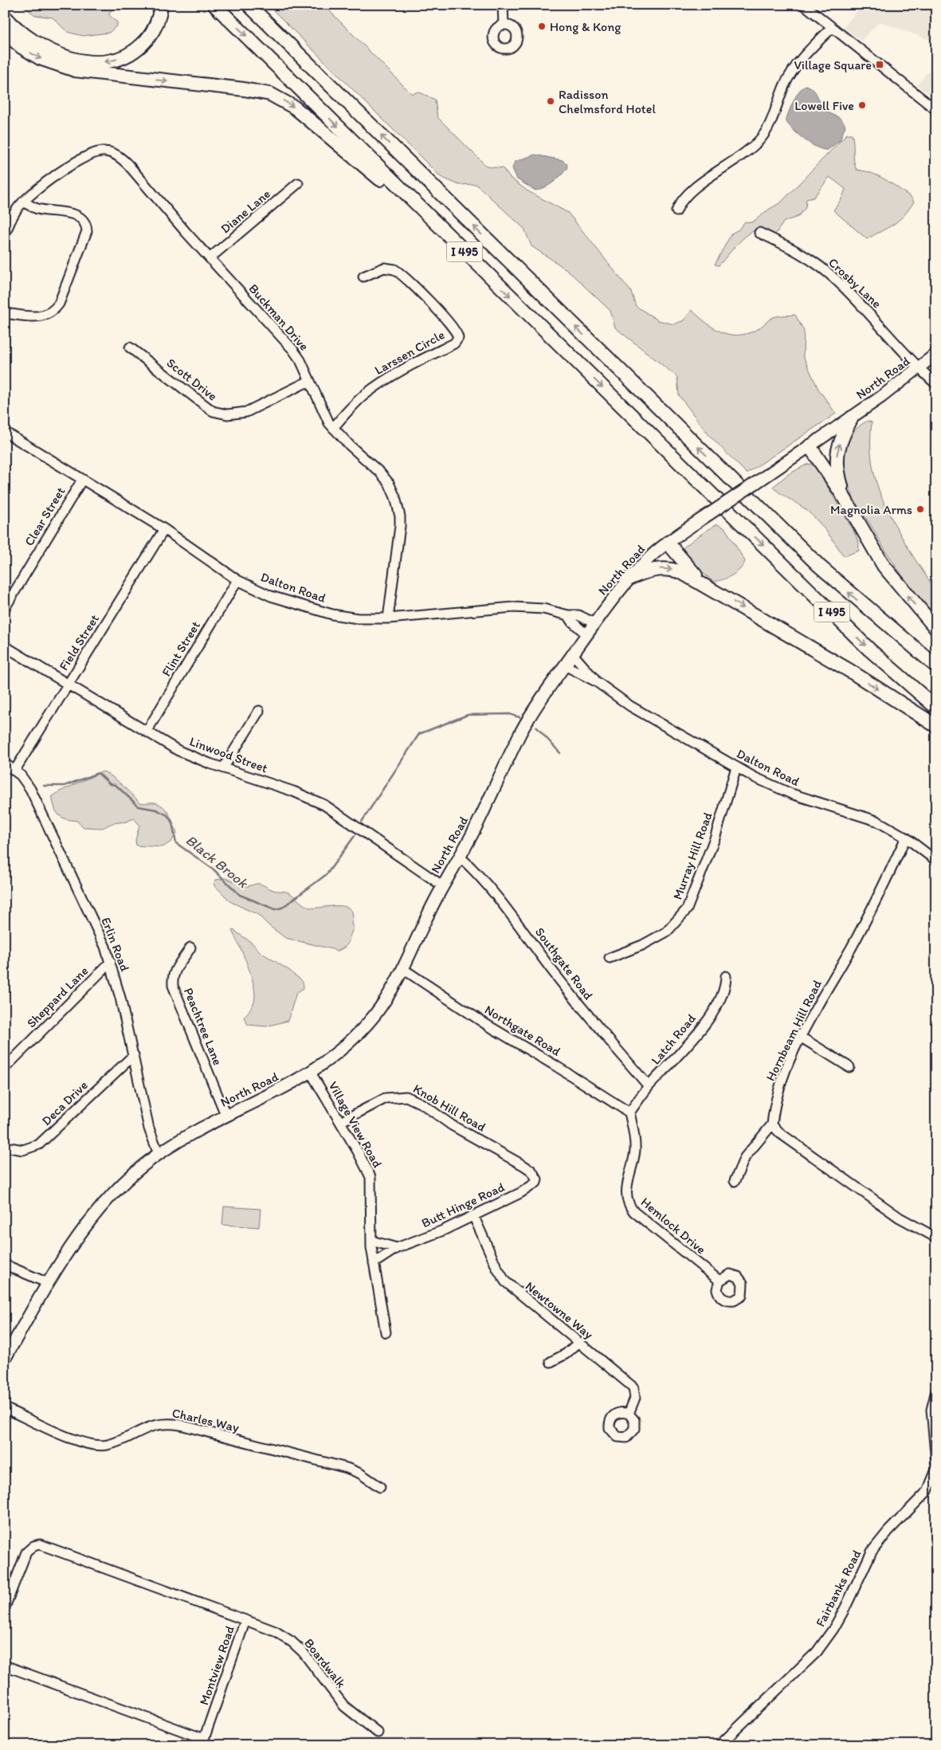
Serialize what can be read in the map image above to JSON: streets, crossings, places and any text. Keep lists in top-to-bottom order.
{
  "streets": {
    "highway": ["I 495"],
    "main road": ["North Road"],
    "street": [
      "Diane Lane",
      "Crosby Lane",
      "Buckman Drive",
      "Larssen Circle",
      "Scott Drive",
      "Clear Street",
      "Dalton Road",
      "Field Street",
      "Flint Street",
      "Linwood Street",
      "Murray Hill Road",
      "Erlin Road",
      "Southgate Road",
      "Sheppard Lane",
      "Peachtree Lane",
      "Northgate Road",
      "Hornbeam Hill Road",
      "Latch Road",
      "Deca Drive",
      "Knob Hill Road",
      "Village View Road",
      "Butt Hinge Road",
      "Hemlock Drive",
      "Newtowne Way",
      "Charles Way",
      "Fairbanks Road",
      "Boardwalk",
      "Montview Road"
    ]
  },
  "crossings": [
    ["Diane Lane", "Buckman Drive"],
    ["Crosby Lane", "North Road"],
    ["Buckman Drive", "Larssen Circle"],
    ["Buckman Drive", "Scott Drive"],
    ["Buckman Drive", "Dalton Road"],
    ["North Road", "Dalton Road"],
    ["North Road", "Linwood Street"],
    ["North Road", "Erlin Road"],
    ["North Road", "Southgate Road"],
    ["North Road", "Peachtree Lane"],
    ["North Road", "Northgate Road"],
    ["North Road", "Village View Road"],
    ["Clear Street", "Dalton Road"],
    ["Dalton Road", "Field Street"],
    ["Dalton Road", "Flint Street"],
    ["Dalton Road", "Murray Hill Road"],
    ["Dalton Road", "Hornbeam Hill Road"],
    ["Field Street", "Linwood Street"],
    ["Field Street", "Erlin Road"],
    ["Flint Street", "Linwood Street"],
    ["Erlin Road", "Sheppard Lane"],
    ["Erlin Road", "Deca Drive"],
    ["Southgate Road", "Latch Road"],
    ["Northgate Road", "Latch Road"],
    ["Northgate Road", "Hemlock Drive"],
    ["Latch Road", "Hemlock Drive"],
    ["Knob Hill Road", "Village View Road"],
    ["Knob Hill Road", "Butt Hinge Road"],
    ["Village View Road", "Butt Hinge Road"],
    ["Butt Hinge Road", "Newtowne Way"],
    ["Boardwalk", "Montview Road"]
  ],
  "water": ["Black Brook"],
  "places": {
    "other": [
      "Hong & Kong",
      "Radisson Chelmsford Hotel",
      "Lowell Five",
      "Magnolia Arms"
    ],
    "transit": ["Village Square"]
  }
}
